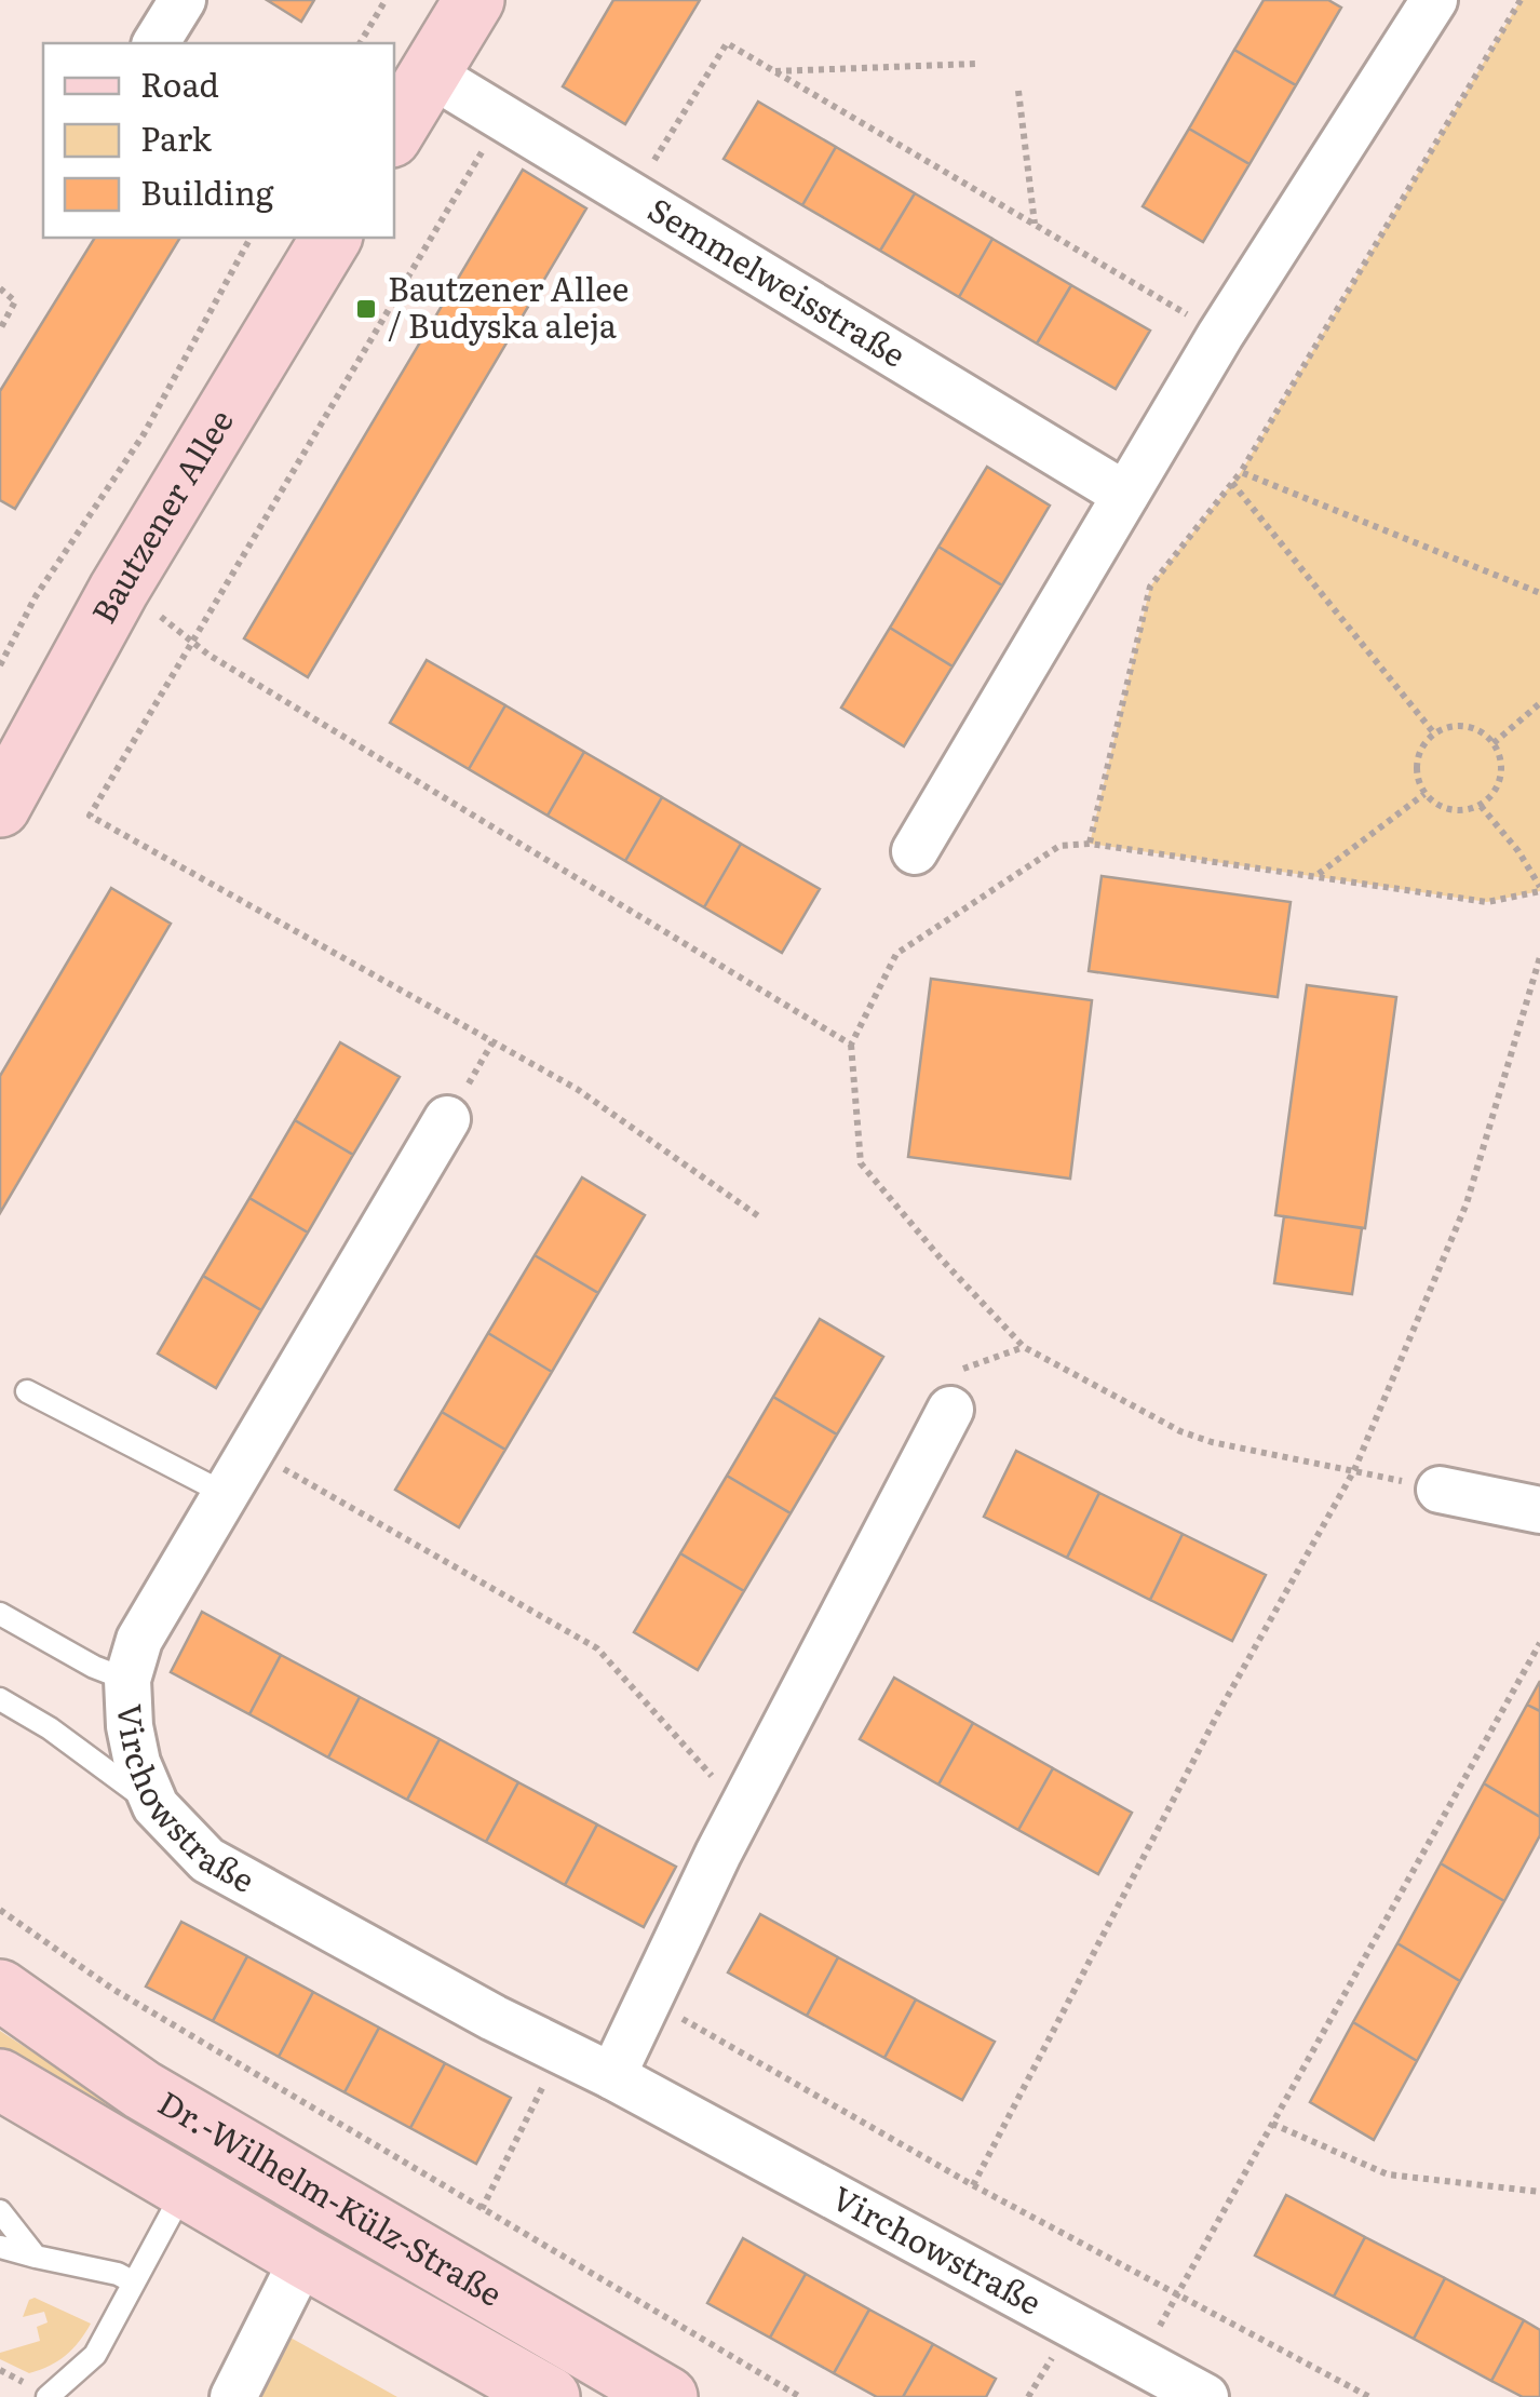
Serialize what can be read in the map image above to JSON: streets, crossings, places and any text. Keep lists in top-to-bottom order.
{
  "streets": {
    "street": [
      "Semmelweisstraße",
      "Bautzener Allee",
      "Virchowstraße",
      "Dr.-Wilhelm-Külz-Straße"
    ]
  },
  "places": {
    "transit": ["Bautzener Allee / Budyska aleja"]
  },
  "legend": ["Road", "Park", "Building"]
}
